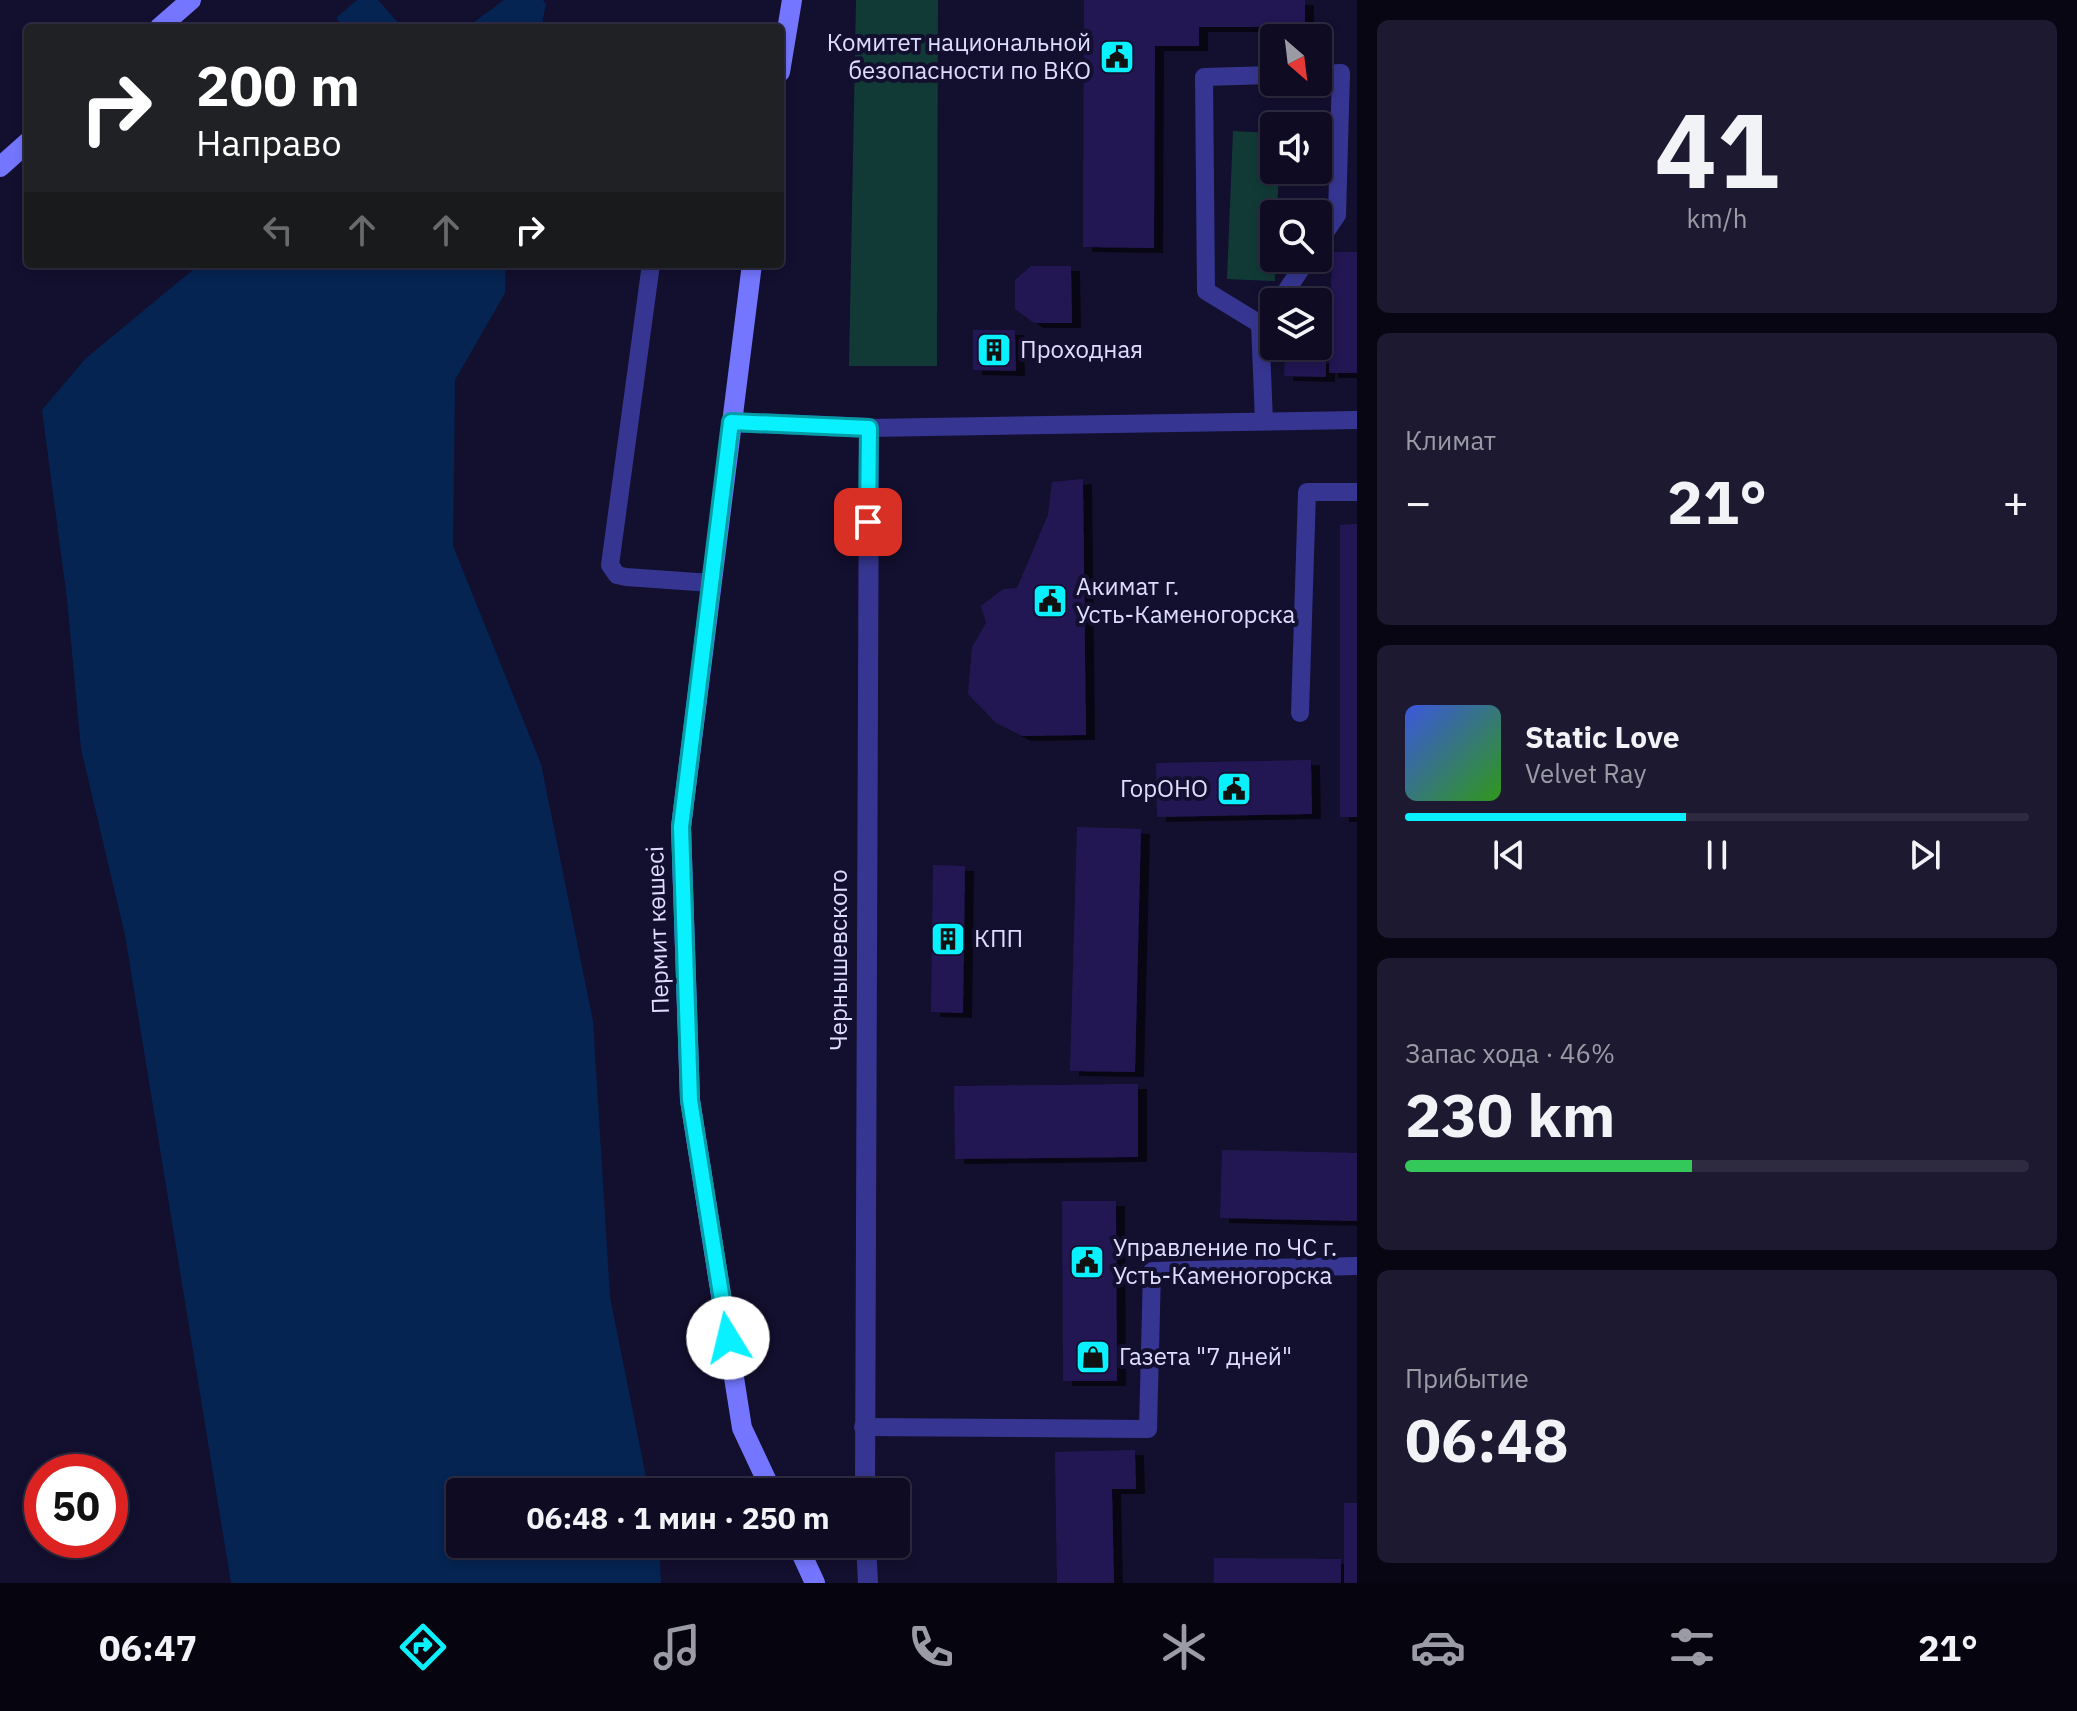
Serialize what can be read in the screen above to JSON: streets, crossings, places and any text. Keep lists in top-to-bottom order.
{
  "streets": {
    "main road": ["Пермит көшесі"],
    "street": ["Чернышевского"]
  },
  "places": {
    "public building": [
      "Комитет национальной безопасности по ВКО",
      "Акимат г. Усть-Каменогорска",
      "ГорОНО",
      "Управление по ЧС г. Усть-Каменогорска"
    ],
    "building": ["Проходная", "КПП"],
    "shop": ["Газета \"7 дней\""]
  },
  "north": "bottom right",
  "page": {
    "tile": [
      ["41", "km/h"],
      "Климат",
      ["Запас хода · 46%", "230 km"],
      ["Прибытие", "06:48"]
    ],
    "turn": ["200 m", "Направо"],
    "heat": ["−", "21°", "+"],
    "song": ["Static Love", "Velvet Ray"],
    "limit": "50",
    "trip": "06:48 · 1 мин · 250 m",
    "tabs": ["06:47", "21°"]
  }
}
